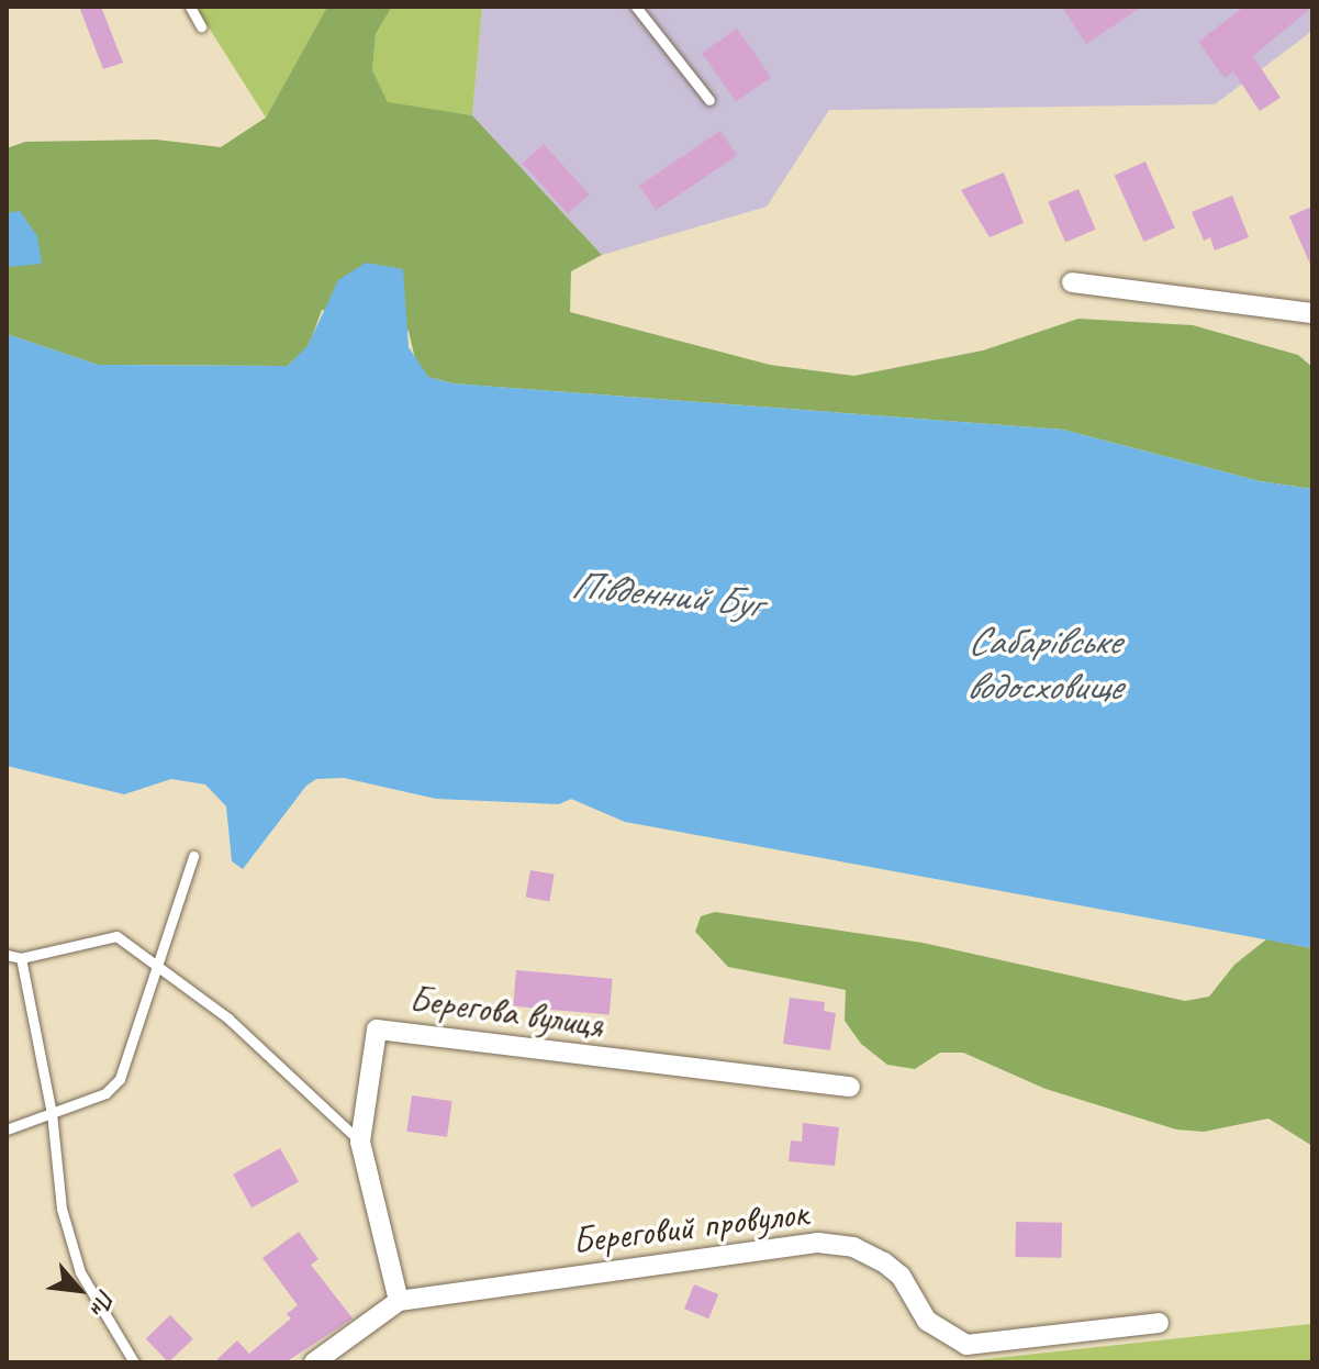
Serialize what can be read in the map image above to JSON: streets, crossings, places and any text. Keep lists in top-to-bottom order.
{
  "streets": {
    "street": ["Берегова вулиця", "Береговий провулок"]
  },
  "crossings": [
    ["Берегова вулиця", "Береговий провулок"]
  ],
  "water": ["Південний Буг", "Сабарівське водосховище"],
  "north": "bottom right"
}
